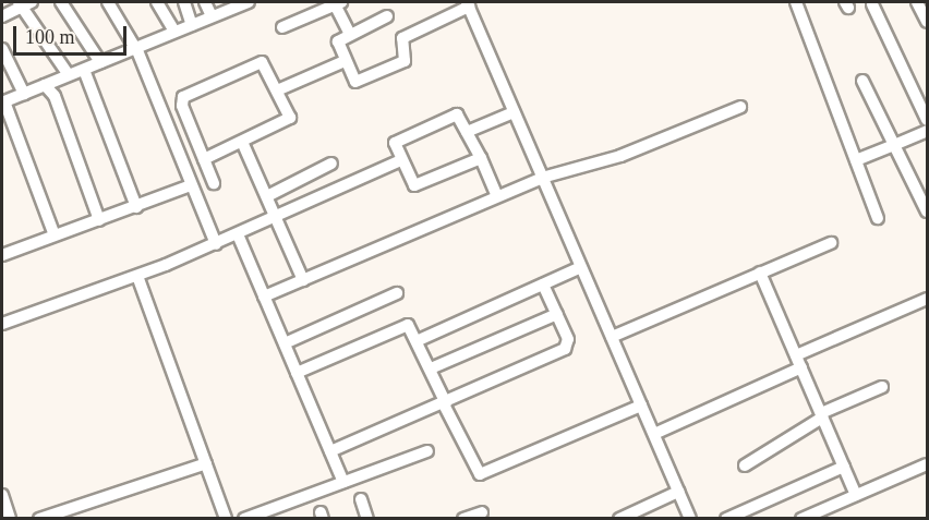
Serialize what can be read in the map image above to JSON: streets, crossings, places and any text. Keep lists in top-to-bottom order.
{
  "scale_bar": "100 m"
}
